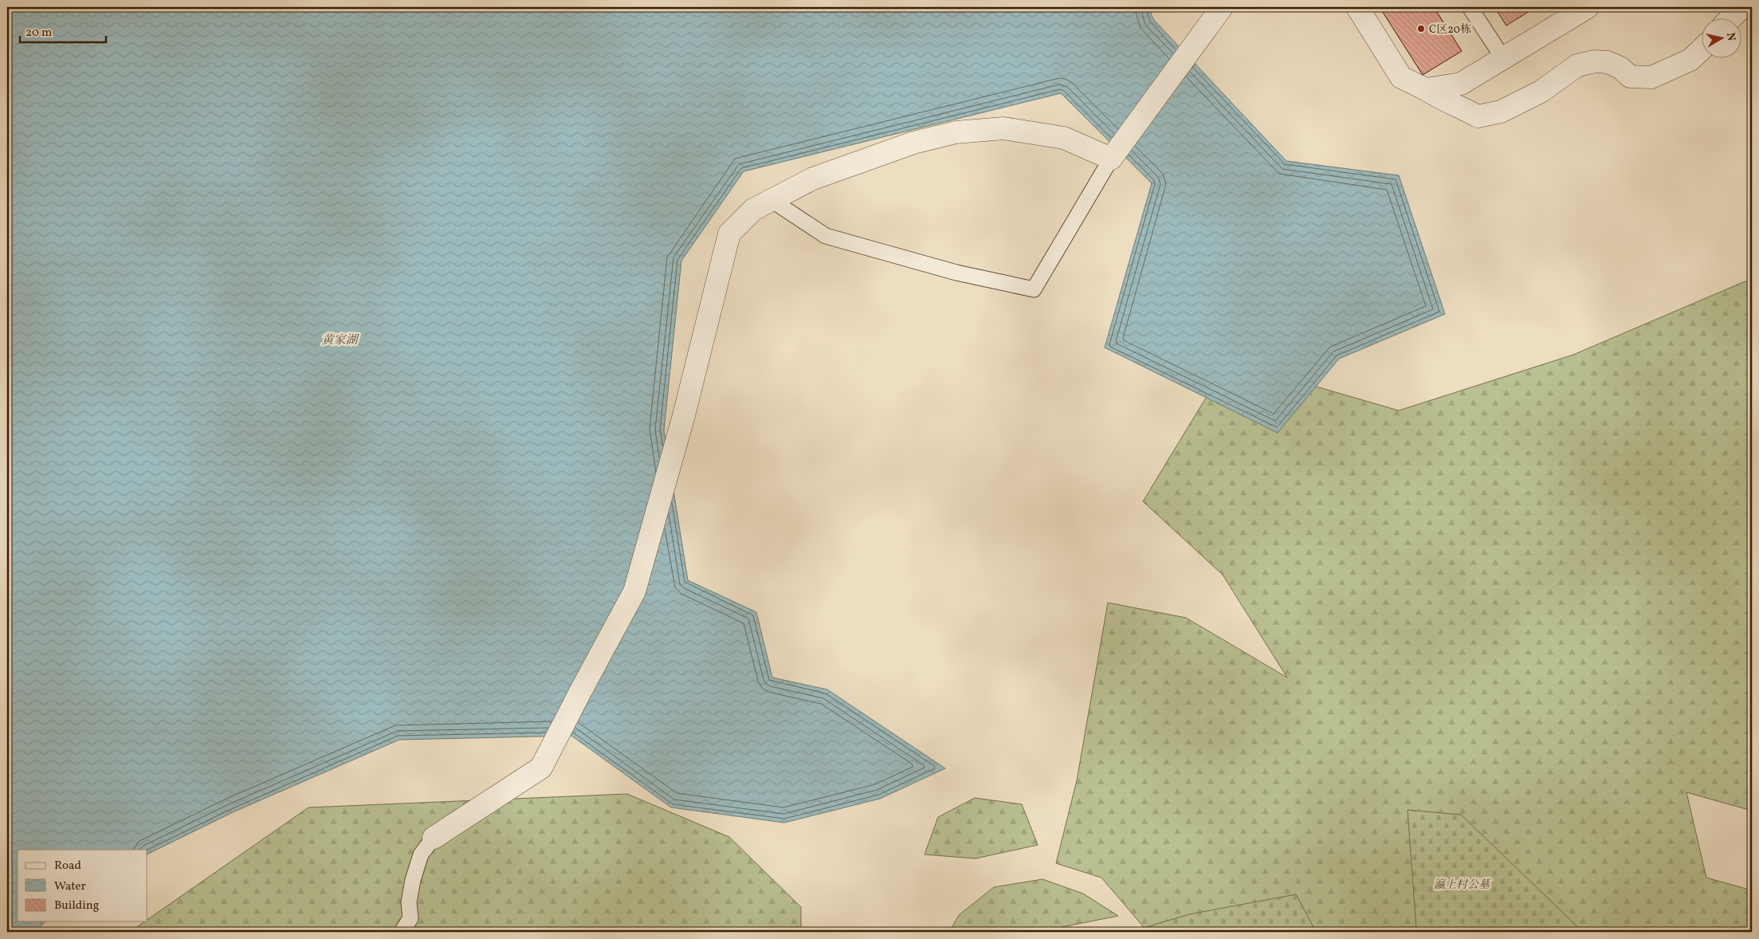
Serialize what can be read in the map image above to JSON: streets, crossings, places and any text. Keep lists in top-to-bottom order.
{
  "water": ["黄家湖"],
  "parks": ["瀛上村公墓"],
  "places": ["C区20栋"],
  "legend": ["Road", "Water", "Building"],
  "scale_bar": "20 m",
  "north": "right"
}
